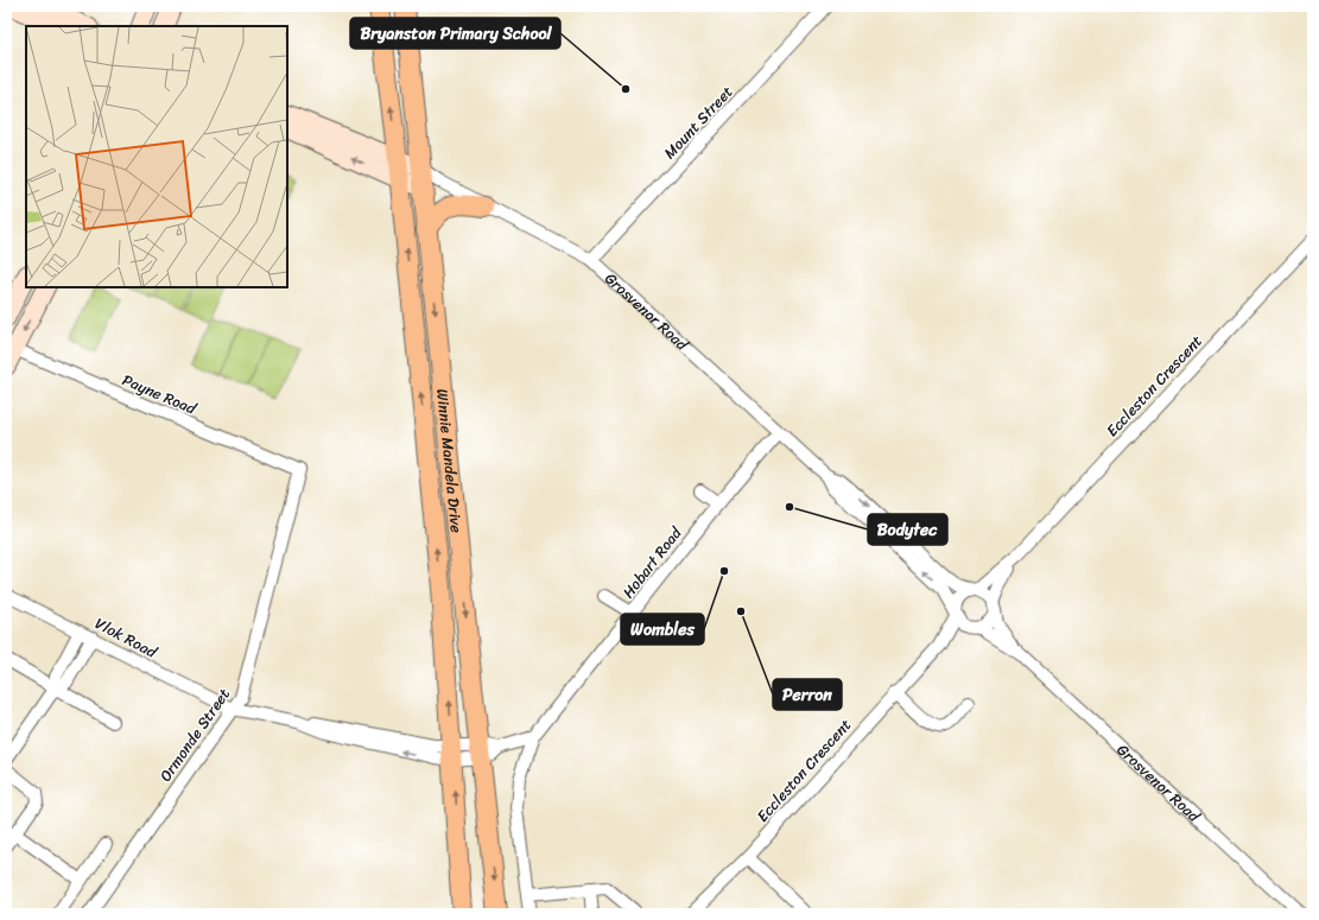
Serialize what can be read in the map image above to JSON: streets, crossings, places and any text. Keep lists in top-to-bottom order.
{
  "streets": {
    "main road": ["Winnie Mandela Drive"],
    "street": [
      "Mount Street",
      "Grosvenor Road",
      "Eccleston Crescent",
      "Payne Road",
      "Hobart Road",
      "Vlok Road",
      "Ormonde Street"
    ]
  },
  "crossings": [
    ["Mount Street", "Grosvenor Road"],
    ["Grosvenor Road", "Eccleston Crescent"],
    ["Grosvenor Road", "Winnie Mandela Drive"],
    ["Grosvenor Road", "Hobart Road"],
    ["Payne Road", "Ormonde Street"],
    ["Winnie Mandela Drive", "Vlok Road"],
    ["Vlok Road", "Ormonde Street"]
  ],
  "places": [
    "Bryanston Primary School",
    "Bodytec",
    "Wombles",
    "Perron"
  ]
}
